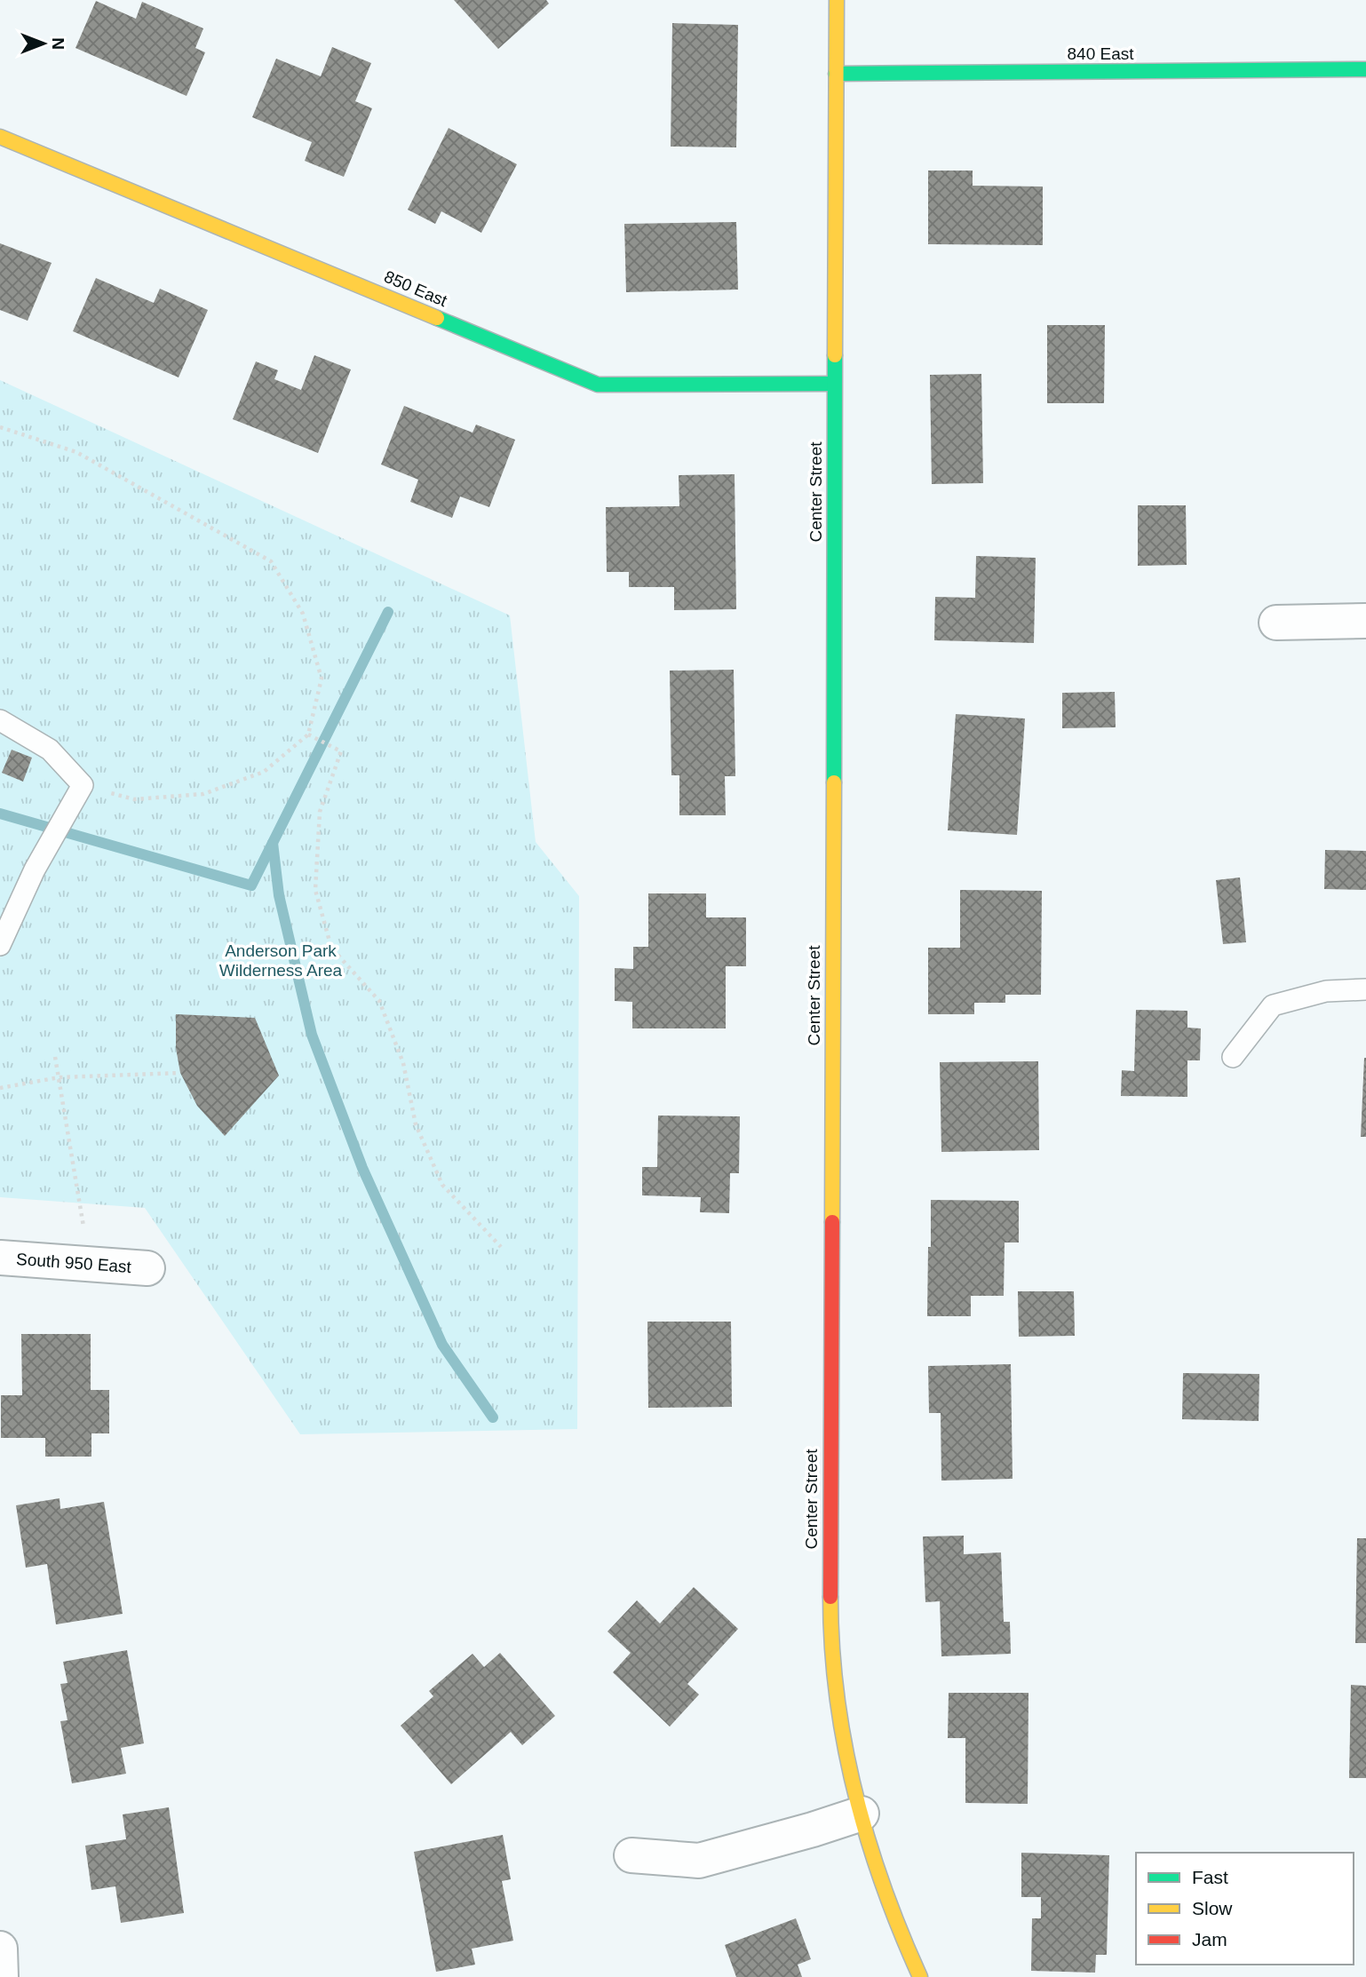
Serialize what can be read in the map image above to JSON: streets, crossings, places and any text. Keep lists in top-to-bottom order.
{
  "streets": {
    "street": [
      "840 East",
      "850 East",
      "Center Street",
      "South 950 East"
    ]
  },
  "crossings": [
    ["840 East", "Center Street"],
    ["850 East", "Center Street"]
  ],
  "parks": ["Anderson Park Wilderness Area"],
  "legend": ["Fast", "Slow", "Jam"],
  "north": "right"
}
